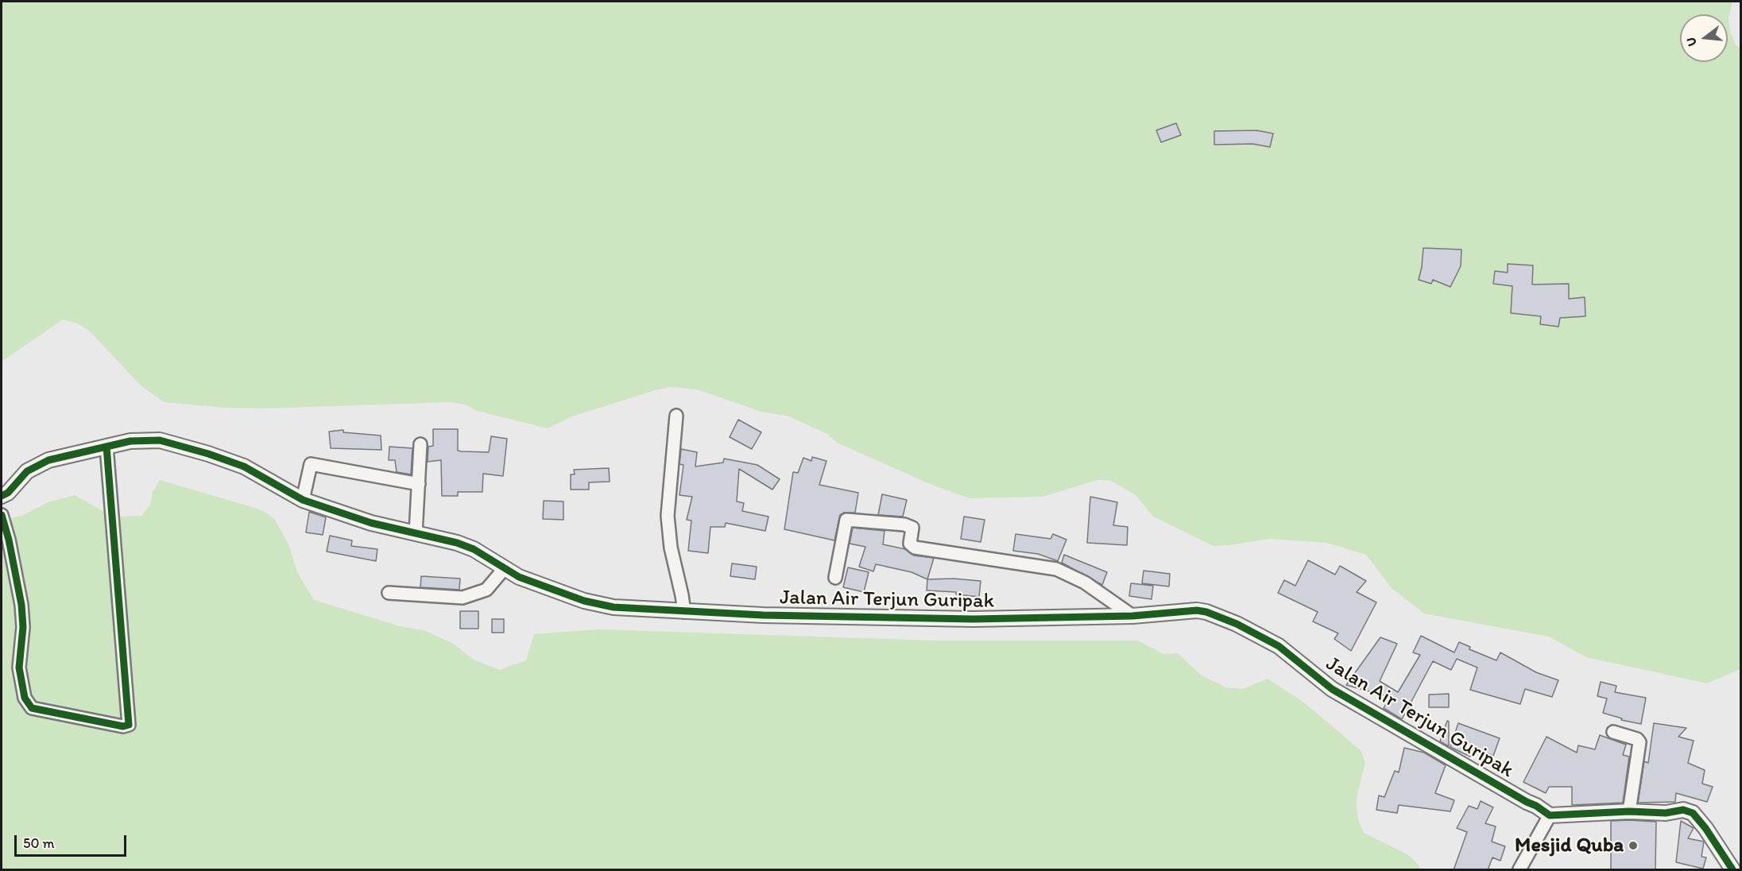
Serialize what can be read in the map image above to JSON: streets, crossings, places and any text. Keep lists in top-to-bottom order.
{
  "streets": {
    "street": ["Jalan Air Terjun Guripak"]
  },
  "places": ["Mesjid Quba"],
  "scale_bar": "50 m",
  "north": "left"
}
